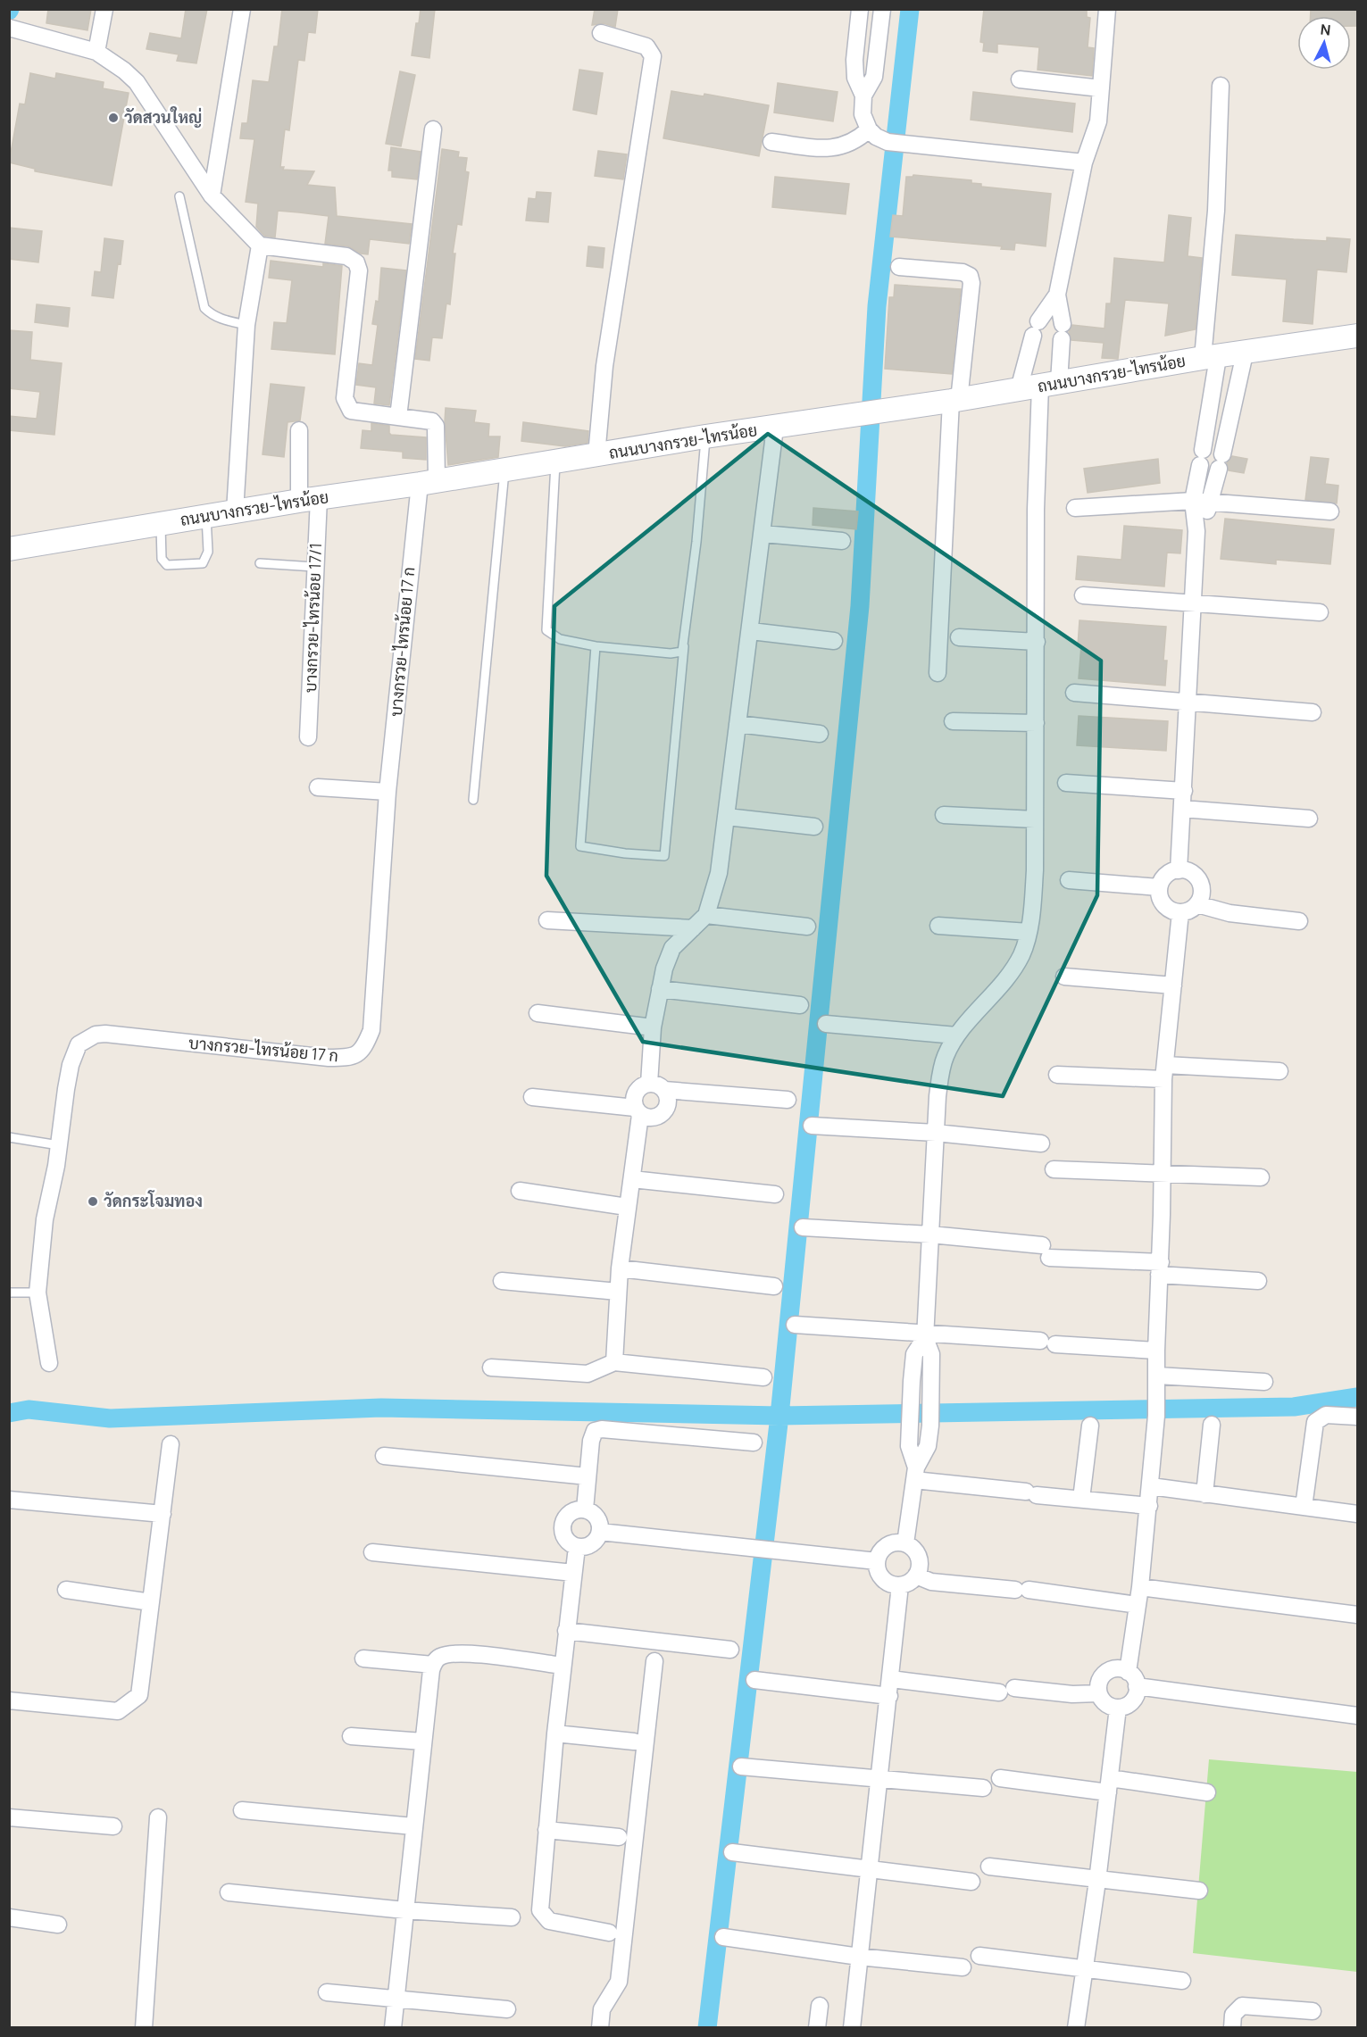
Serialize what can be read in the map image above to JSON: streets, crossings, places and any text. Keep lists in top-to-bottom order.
{
  "streets": {
    "main road": ["ถนนบางกรวย-ไทรน้อย"],
    "street": ["บางกรวย-ไทรน้อย 17/1", "บางกรวย-ไทรน้อย 17 ก"]
  },
  "crossings": [
    ["ถนนบางกรวย-ไทรน้อย", "บางกรวย-ไทรน้อย 17/1"],
    ["ถนนบางกรวย-ไทรน้อย", "บางกรวย-ไทรน้อย 17 ก"]
  ],
  "places": ["วัดสวนใหญ่", "วัดกระโจมทอง"],
  "north": "top"
}
